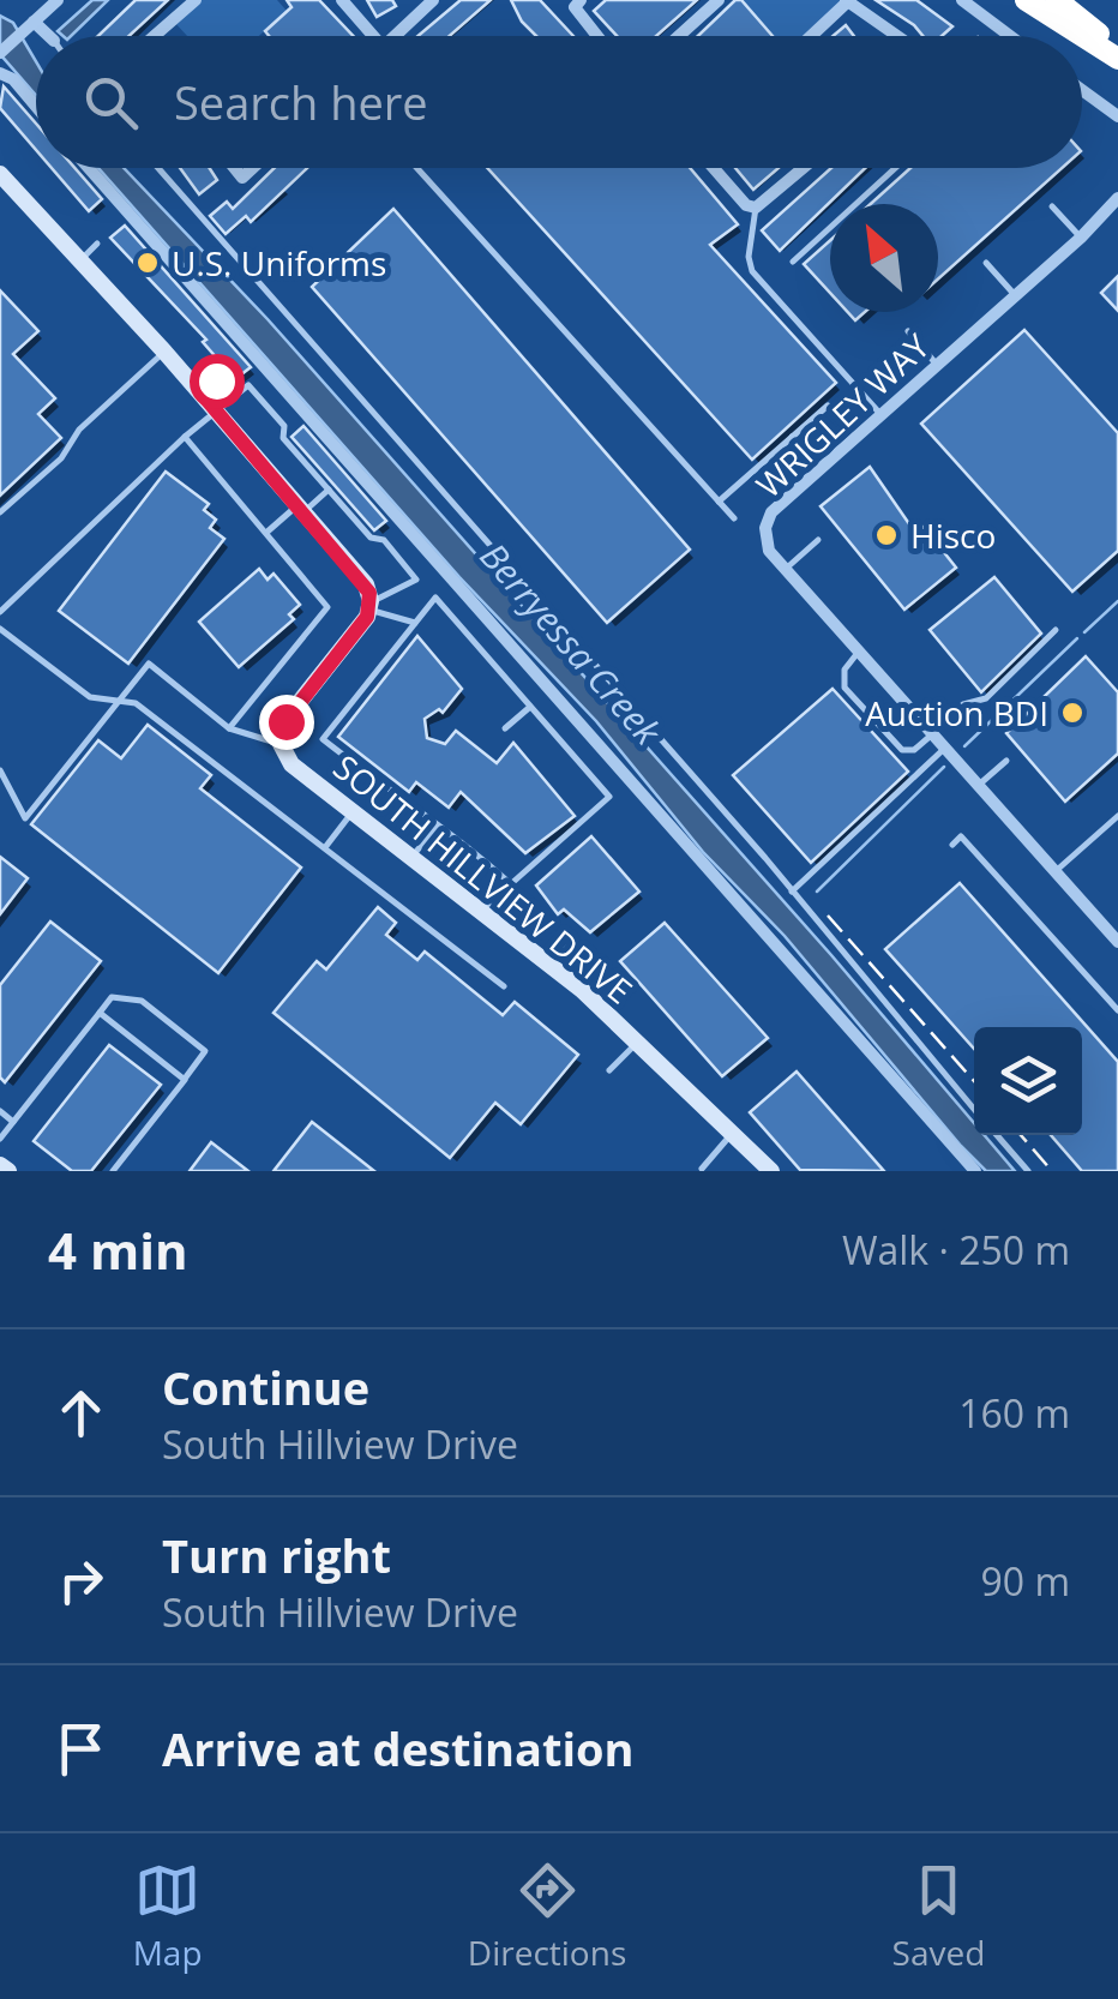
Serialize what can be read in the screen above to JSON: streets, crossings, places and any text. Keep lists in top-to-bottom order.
{
  "streets": {
    "street": ["WRIGLEY WAY", "SOUTH HILLVIEW DRIVE"]
  },
  "water": ["Berryessa Creek"],
  "places": ["U.S. Uniforms", "Hisco", "Auction BDI"],
  "north": "top left",
  "page": {
    "search": "Search here",
    "heading": ["4 min", "Walk · 250 m"],
    "list": [
      ["Continue", "South Hillview Drive", "160 m"],
      ["Turn right", "South Hillview Drive", "90 m"],
      "Arrive at destination"
    ],
    "nav": ["Map", "Directions", "Saved"]
  }
}
